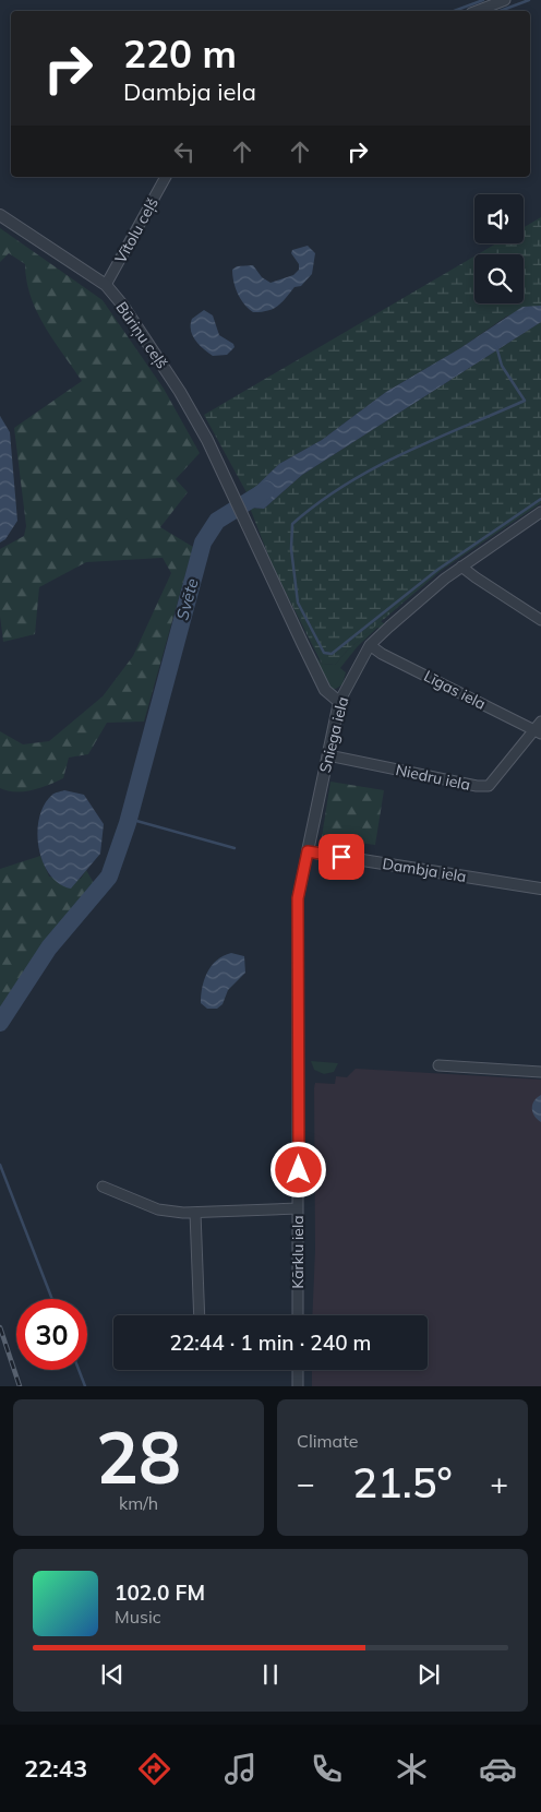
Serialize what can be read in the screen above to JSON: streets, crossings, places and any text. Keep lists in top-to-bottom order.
{
  "streets": {
    "street": [
      "Vītolu ceļš",
      "Būriņu ceļš",
      "Līgas iela",
      "Sniega iela",
      "Niedru iela",
      "Dambja iela",
      "Kārklu iela"
    ]
  },
  "crossings": [
    ["Vītolu ceļš", "Būriņu ceļš"],
    ["Būriņu ceļš", "Sniega iela"],
    ["Līgas iela", "Sniega iela"],
    ["Līgas iela", "Niedru iela"],
    ["Sniega iela", "Niedru iela"],
    ["Sniega iela", "Dambja iela"],
    ["Sniega iela", "Kārklu iela"],
    ["Dambja iela", "Kārklu iela"]
  ],
  "water": ["Svēte"],
  "page": {
    "turn": ["220 m", "Dambja iela"],
    "limit": "30",
    "trip": "22:44 · 1 min · 240 m",
    "tile": [
      ["28", "km/h"],
      "Climate"
    ],
    "heat": ["−", "21.5°", "+"],
    "song": ["102.0 FM", "Music"],
    "tabs": "22:43"
  }
}
